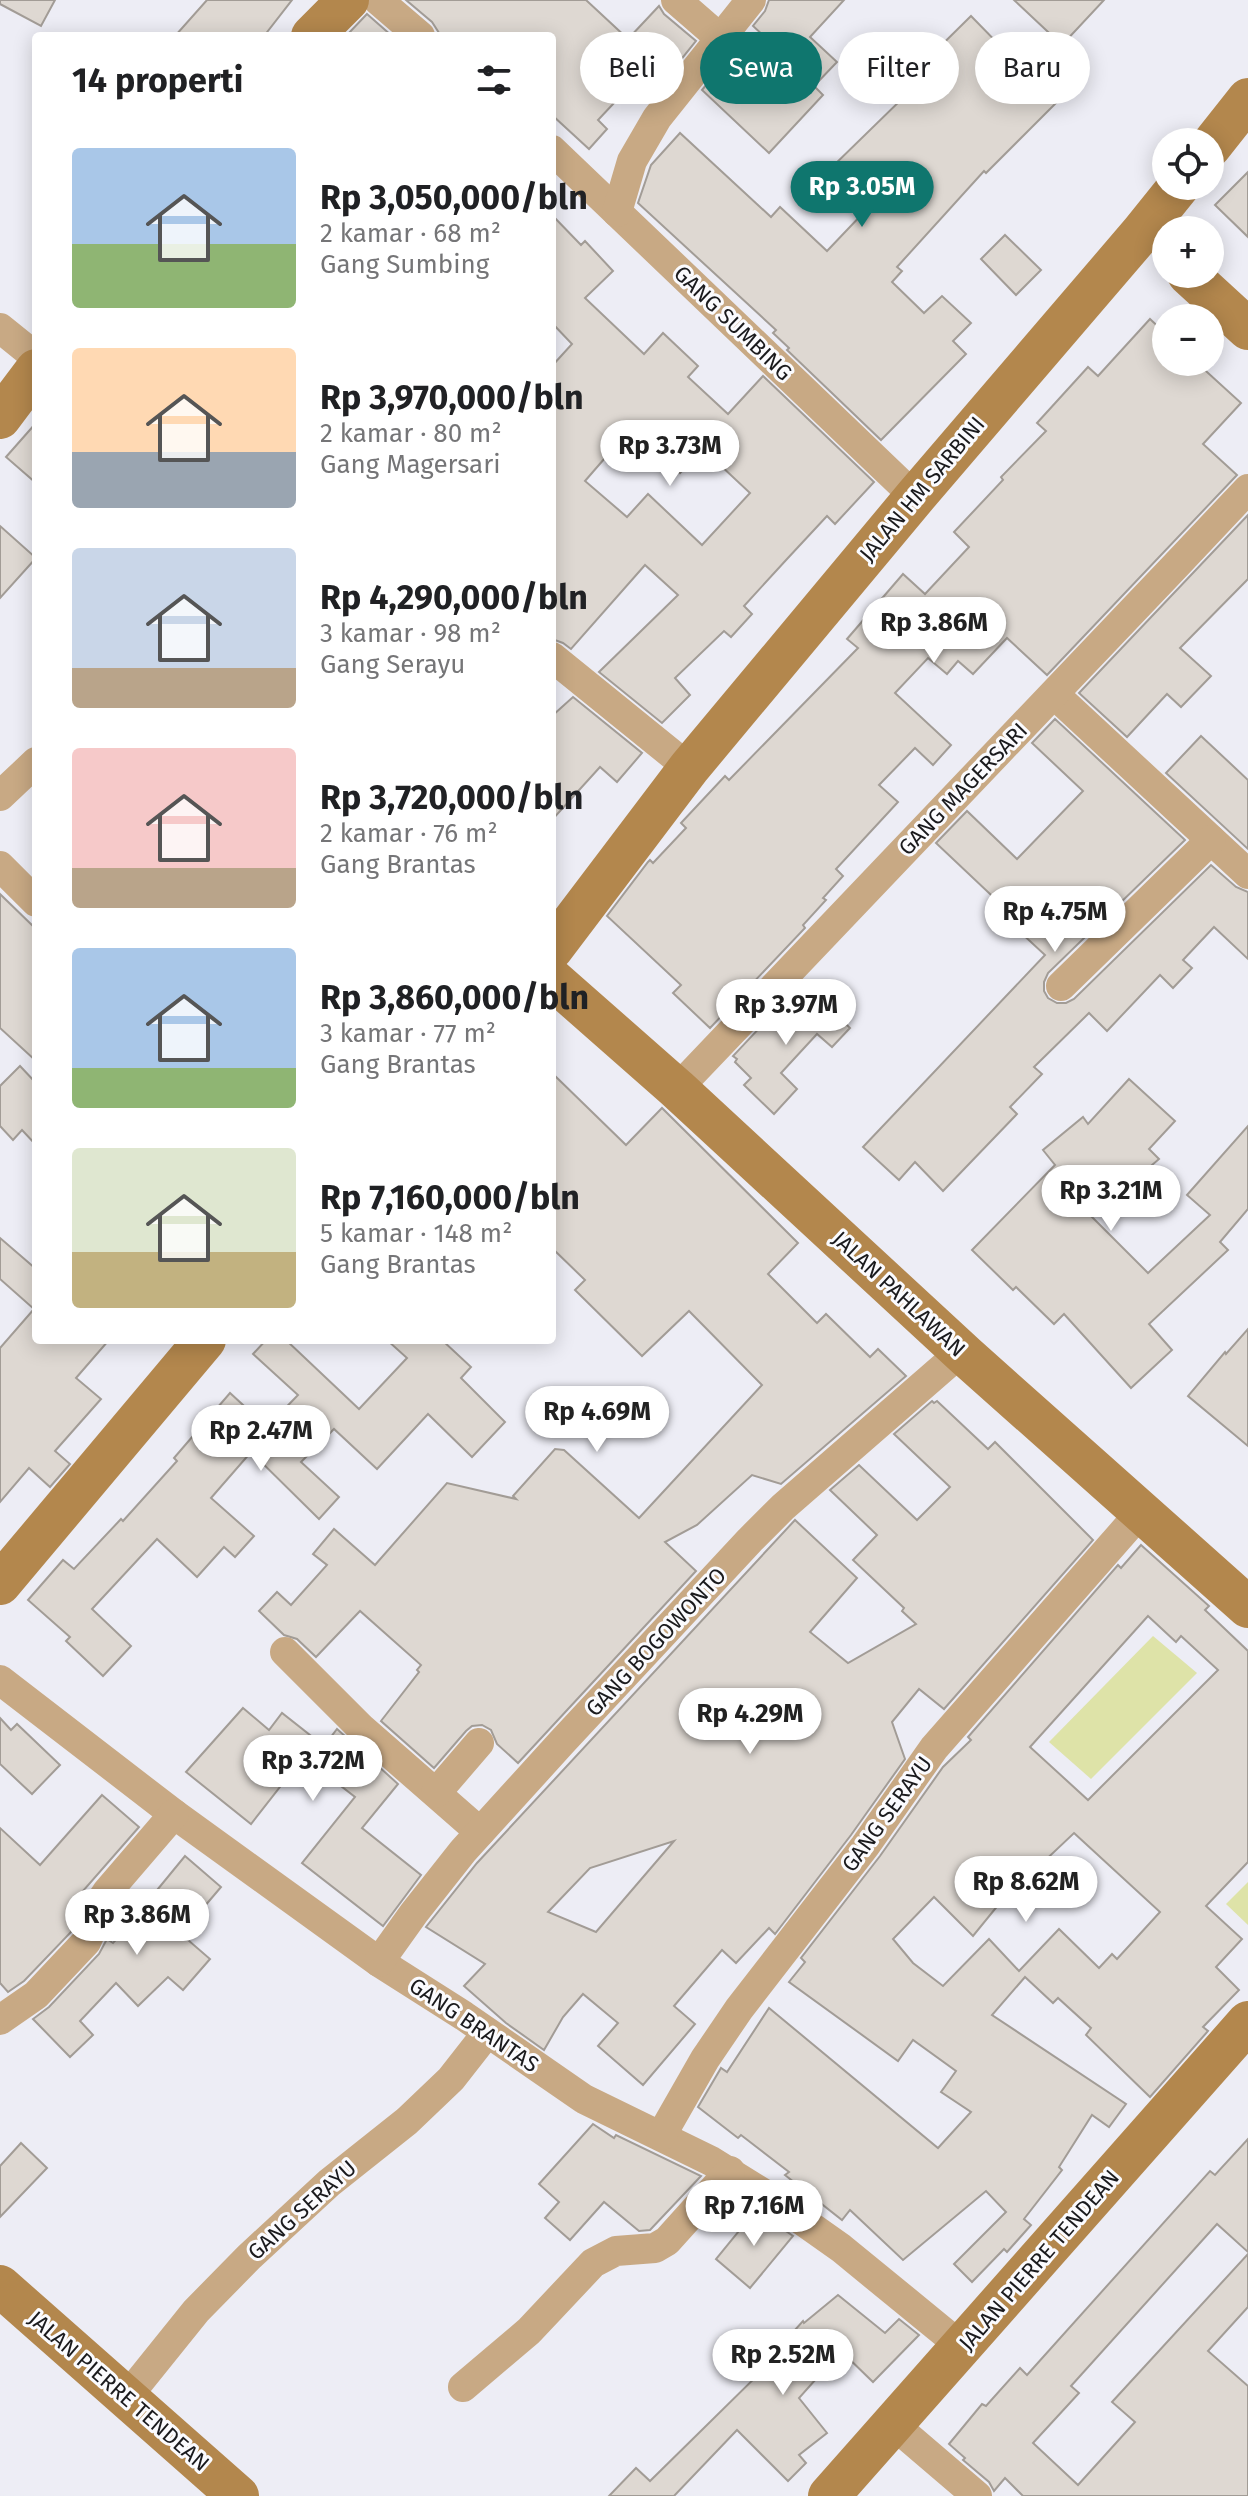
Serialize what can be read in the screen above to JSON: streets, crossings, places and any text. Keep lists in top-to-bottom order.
{
  "streets": {
    "main road": ["JALAN HM SARBINI", "JALAN PAHLAWAN", "JALAN PIERRE TENDEAN"],
    "street": [
      "GANG SUMBING",
      "GANG MAGERSARI",
      "GANG BOGOWONTO",
      "GANG SERAYU",
      "GANG BRANTAS"
    ]
  },
  "crossings": [
    ["GANG SUMBING", "JALAN HM SARBINI"],
    ["GANG MAGERSARI", "JALAN PAHLAWAN"],
    ["JALAN PAHLAWAN", "GANG BOGOWONTO"],
    ["JALAN PAHLAWAN", "GANG SERAYU"],
    ["GANG BOGOWONTO", "GANG BRANTAS"],
    ["GANG SERAYU", "GANG BRANTAS"],
    ["GANG SERAYU", "JALAN PIERRE TENDEAN"],
    ["GANG BRANTAS", "JALAN PIERRE TENDEAN"]
  ],
  "page": {
    "chip": [
      "Beli",
      "Sewa",
      "Filter",
      "Baru"
    ],
    "heading": "14 properti",
    "map_buttons": ["+", "−"],
    "list": [
      {
        "name": "Rp 3,050,000/bln",
        "note": "2 kamar · 68 m² · Gang Sumbing"
      },
      {
        "name": "Rp 3,970,000/bln",
        "note": "2 kamar · 80 m² · Gang Magersari"
      },
      {
        "name": "Rp 4,290,000/bln",
        "note": "3 kamar · 98 m² · Gang Serayu"
      },
      {
        "name": "Rp 3,720,000/bln",
        "note": "2 kamar · 76 m² · Gang Brantas"
      },
      {
        "name": "Rp 3,860,000/bln",
        "note": "3 kamar · 77 m² · Gang Brantas"
      },
      {
        "name": "Rp 7,160,000/bln",
        "note": "5 kamar · 148 m² · Gang Brantas"
      }
    ],
    "price": [
      "Rp 3.05M",
      "Rp 3.73M",
      "Rp 3.86M",
      "Rp 4.75M",
      "Rp 3.97M",
      "Rp 3.21M",
      "Rp 4.69M",
      "Rp 2.47M",
      "Rp 4.29M",
      "Rp 3.72M",
      "Rp 8.62M",
      "Rp 3.86M",
      "Rp 7.16M",
      "Rp 2.52M"
    ]
  }
}
